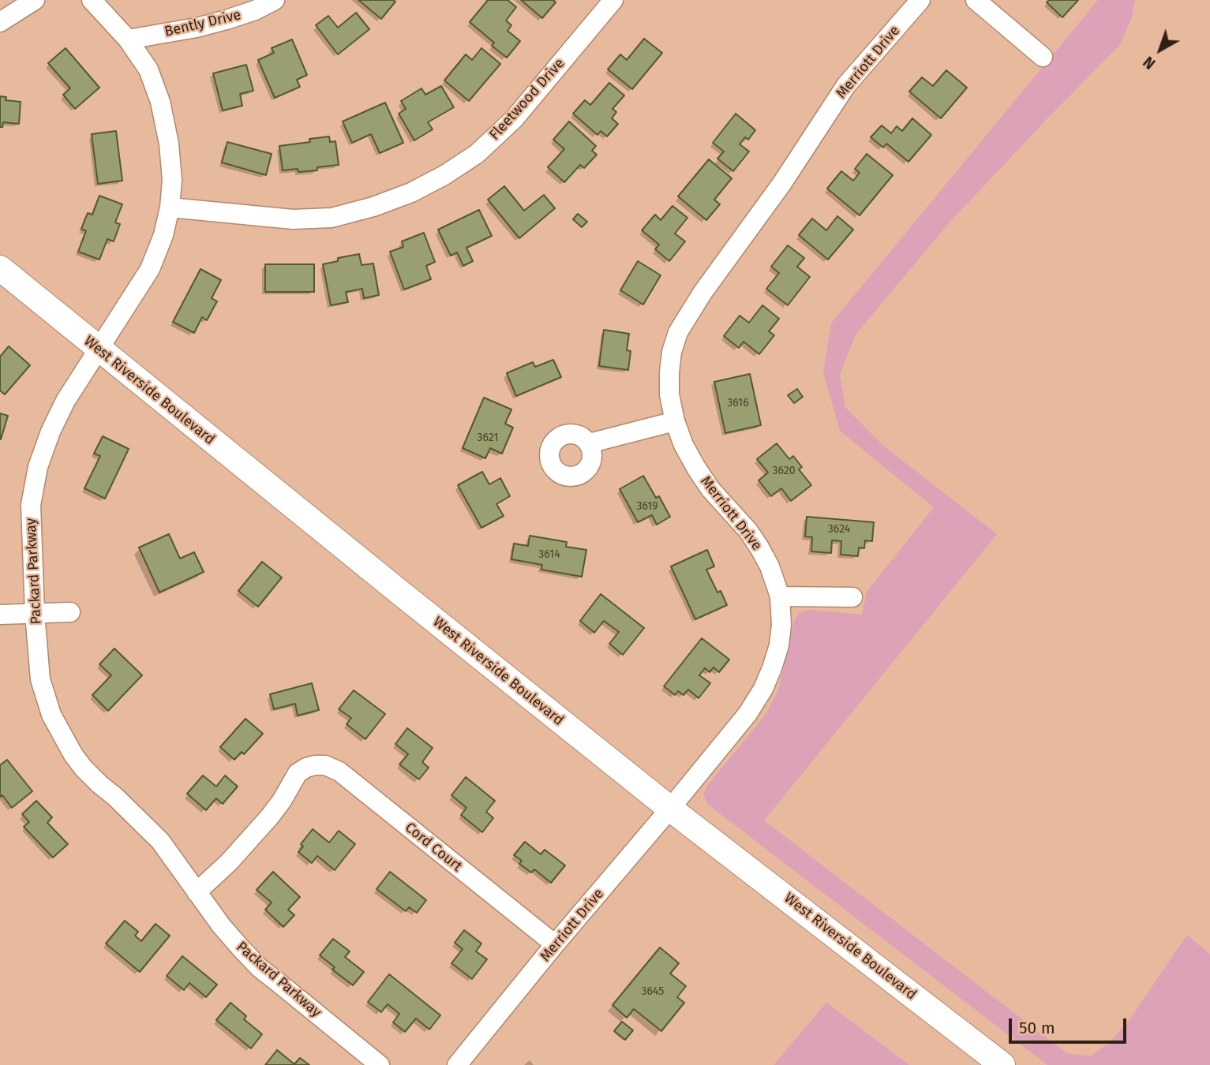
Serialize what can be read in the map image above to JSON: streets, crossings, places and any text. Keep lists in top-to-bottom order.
{
  "streets": {
    "main road": ["West Riverside Boulevard"],
    "street": [
      "Bently Drive",
      "Merriott Drive",
      "Fleetwood Drive",
      "Packard Parkway",
      "Cord Court"
    ]
  },
  "crossings": [
    ["Bently Drive", "Packard Parkway"],
    ["Merriott Drive", "West Riverside Boulevard"],
    ["Merriott Drive", "Cord Court"],
    ["Fleetwood Drive", "Packard Parkway"],
    ["West Riverside Boulevard", "Packard Parkway"],
    ["Packard Parkway", "Cord Court"]
  ],
  "house_numbers": [
    "3616",
    "3621",
    "3620",
    "3619",
    "3624",
    "3614",
    "3645"
  ],
  "scale_bar": "50 m",
  "north": "bottom left"
}
